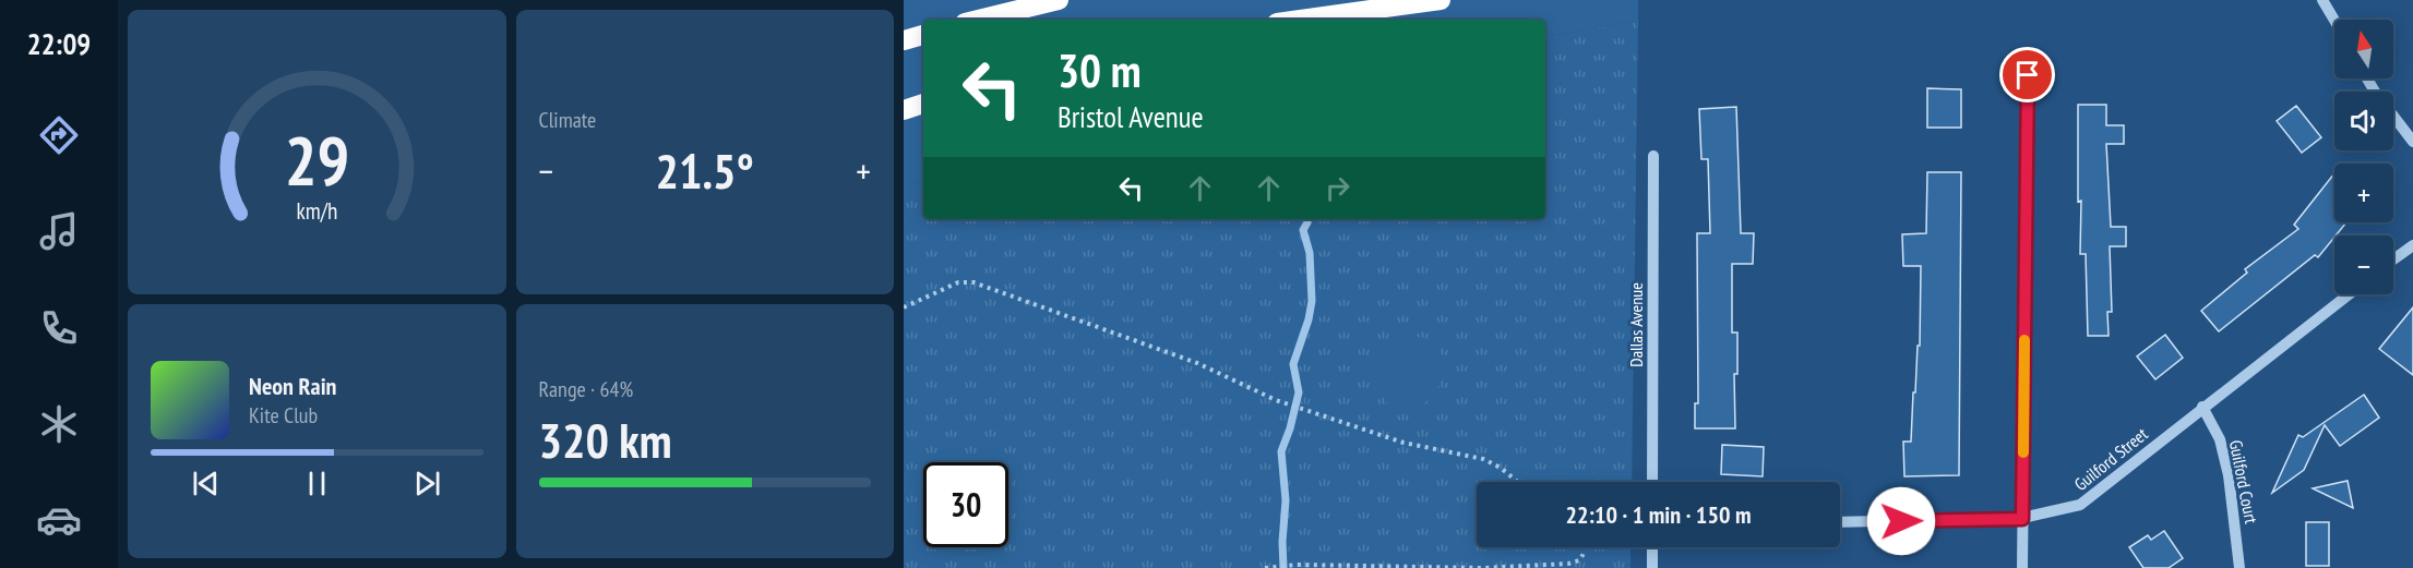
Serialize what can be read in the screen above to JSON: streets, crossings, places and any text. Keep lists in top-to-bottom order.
{
  "streets": {
    "street": ["Dallas Avenue", "Guilford Street", "Guilford Court"]
  },
  "crossings": [
    ["Guilford Street", "Guilford Court"]
  ],
  "north": "top",
  "page": {
    "tabs": "22:09",
    "tile": [
      "Climate",
      ["Range · 64%", "320 km"]
    ],
    "map_buttons": ["+", "−"],
    "turn": ["30 m", "Bristol Avenue"],
    "heat": ["−", "21.5°", "+"],
    "song": ["Neon Rain", "Kite Club"],
    "limit": "30",
    "trip": "22:10 · 1 min · 150 m",
    "gauge": ["29", "km/h"]
  }
}
